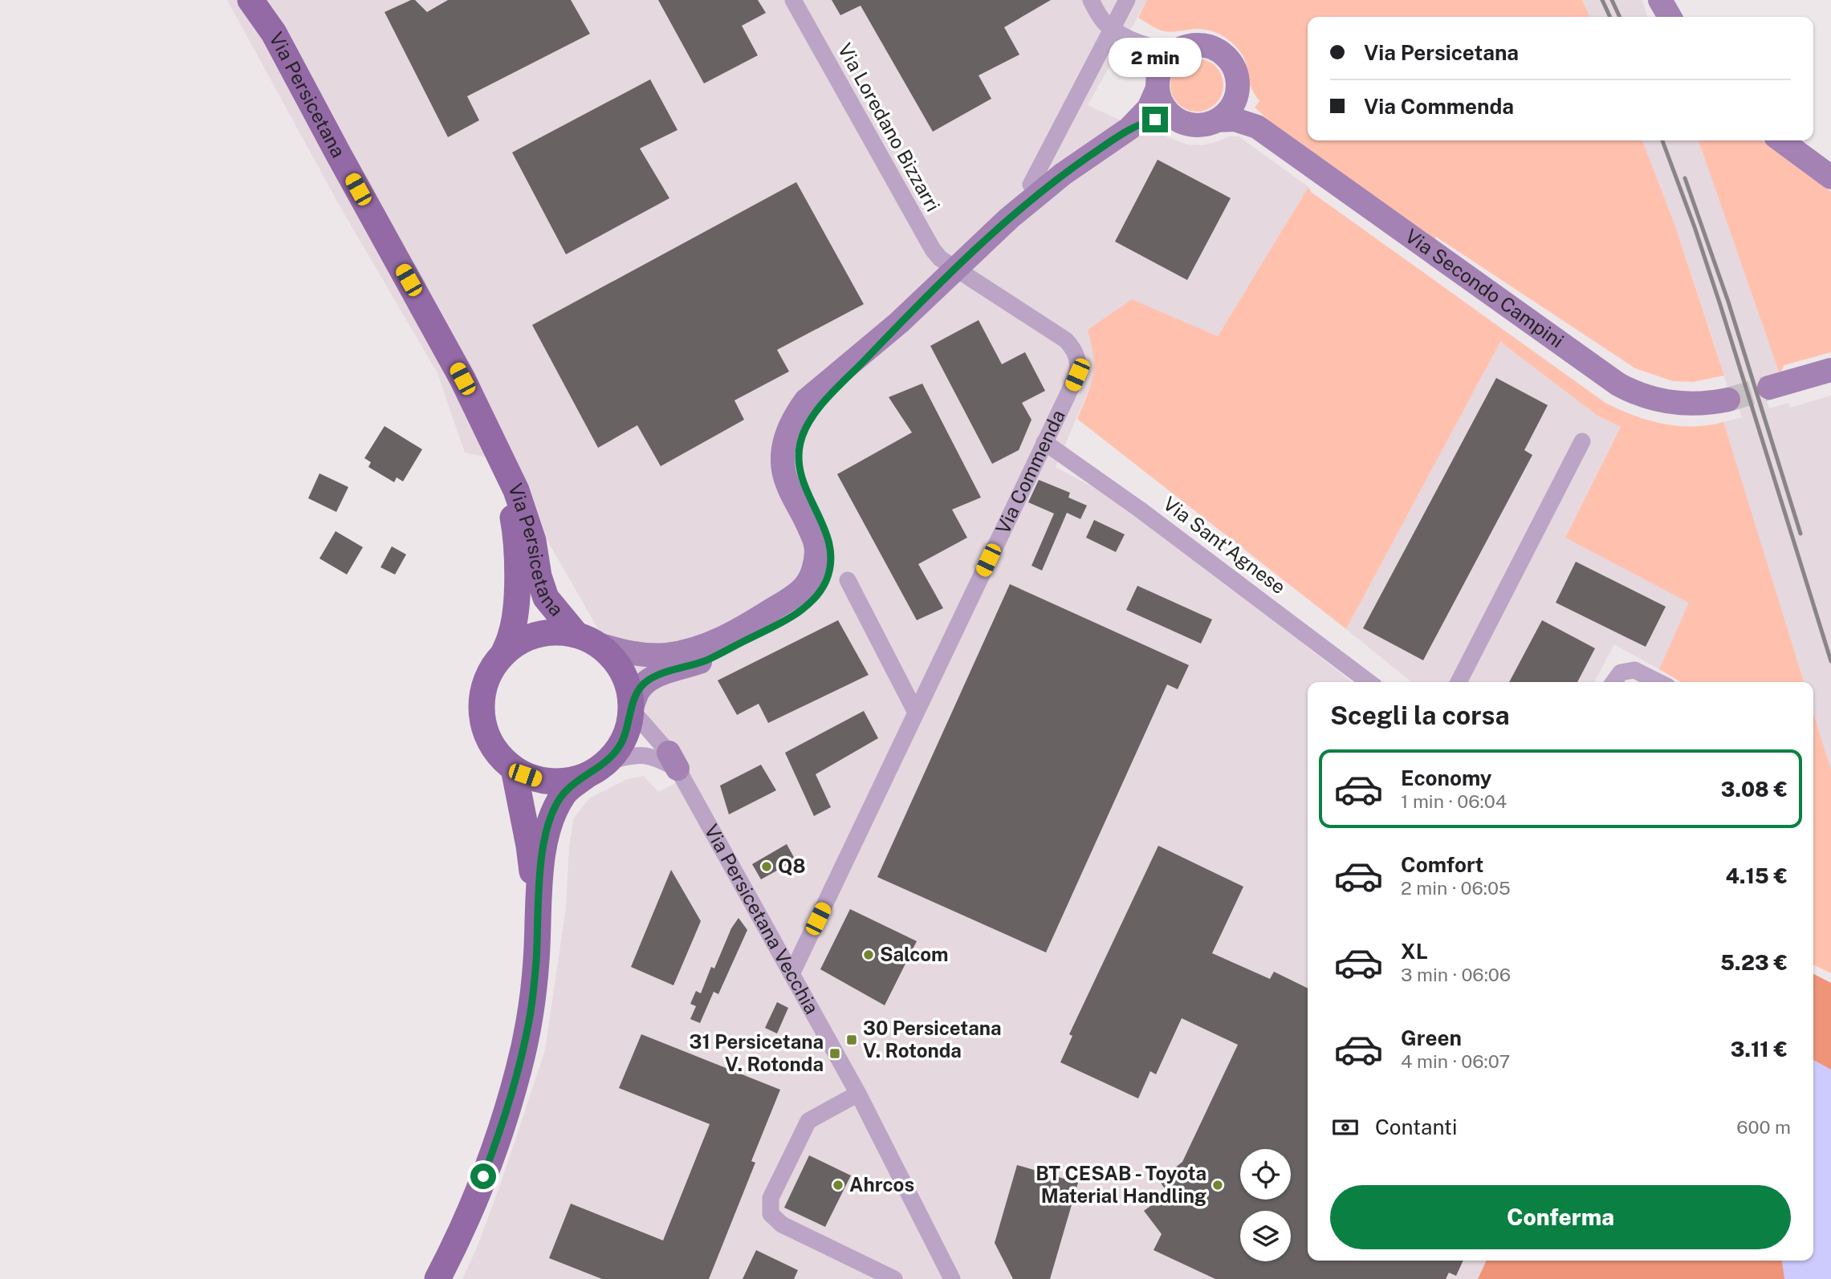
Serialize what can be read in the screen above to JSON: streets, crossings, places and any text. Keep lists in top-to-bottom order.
{
  "streets": {
    "main road": ["Via Persicetana"],
    "street": [
      "Via Loredano Bizzarri",
      "Via Secondo Campini",
      "Via Commenda",
      "Via Sant'Agnese",
      "Via Persicetana Vecchia"
    ]
  },
  "crossings": [
    ["Via Persicetana", "Via Persicetana Vecchia"],
    ["Via Loredano Bizzarri", "Via Commenda"],
    ["Via Commenda", "Via Sant'Agnese"],
    ["Via Commenda", "Via Persicetana Vecchia"]
  ],
  "places": {
    "other": [
      "Q8",
      "Salcom",
      "Ahrcos",
      "BT CESAB - Toyota Material Handling"
    ],
    "transit": ["30 Persicetana V. Rotonda", "31 Persicetana V. Rotonda"]
  },
  "page": {
    "banner": ["Via Persicetana", "Via Commenda"],
    "bubble": "2 min",
    "heading": "Scegli la corsa",
    "list": [
      {
        "name": "Economy",
        "note": "1 min · 06:04",
        "value": "3.08 €"
      },
      {
        "name": "Comfort",
        "note": "2 min · 06:05",
        "value": "4.15 €"
      },
      {
        "name": "XL",
        "note": "3 min · 06:06",
        "value": "5.23 €"
      },
      {
        "name": "Green",
        "note": "4 min · 06:07",
        "value": "3.11 €"
      }
    ],
    "pay": ["Contanti", "600 m"],
    "buttons": "Conferma"
  }
}
